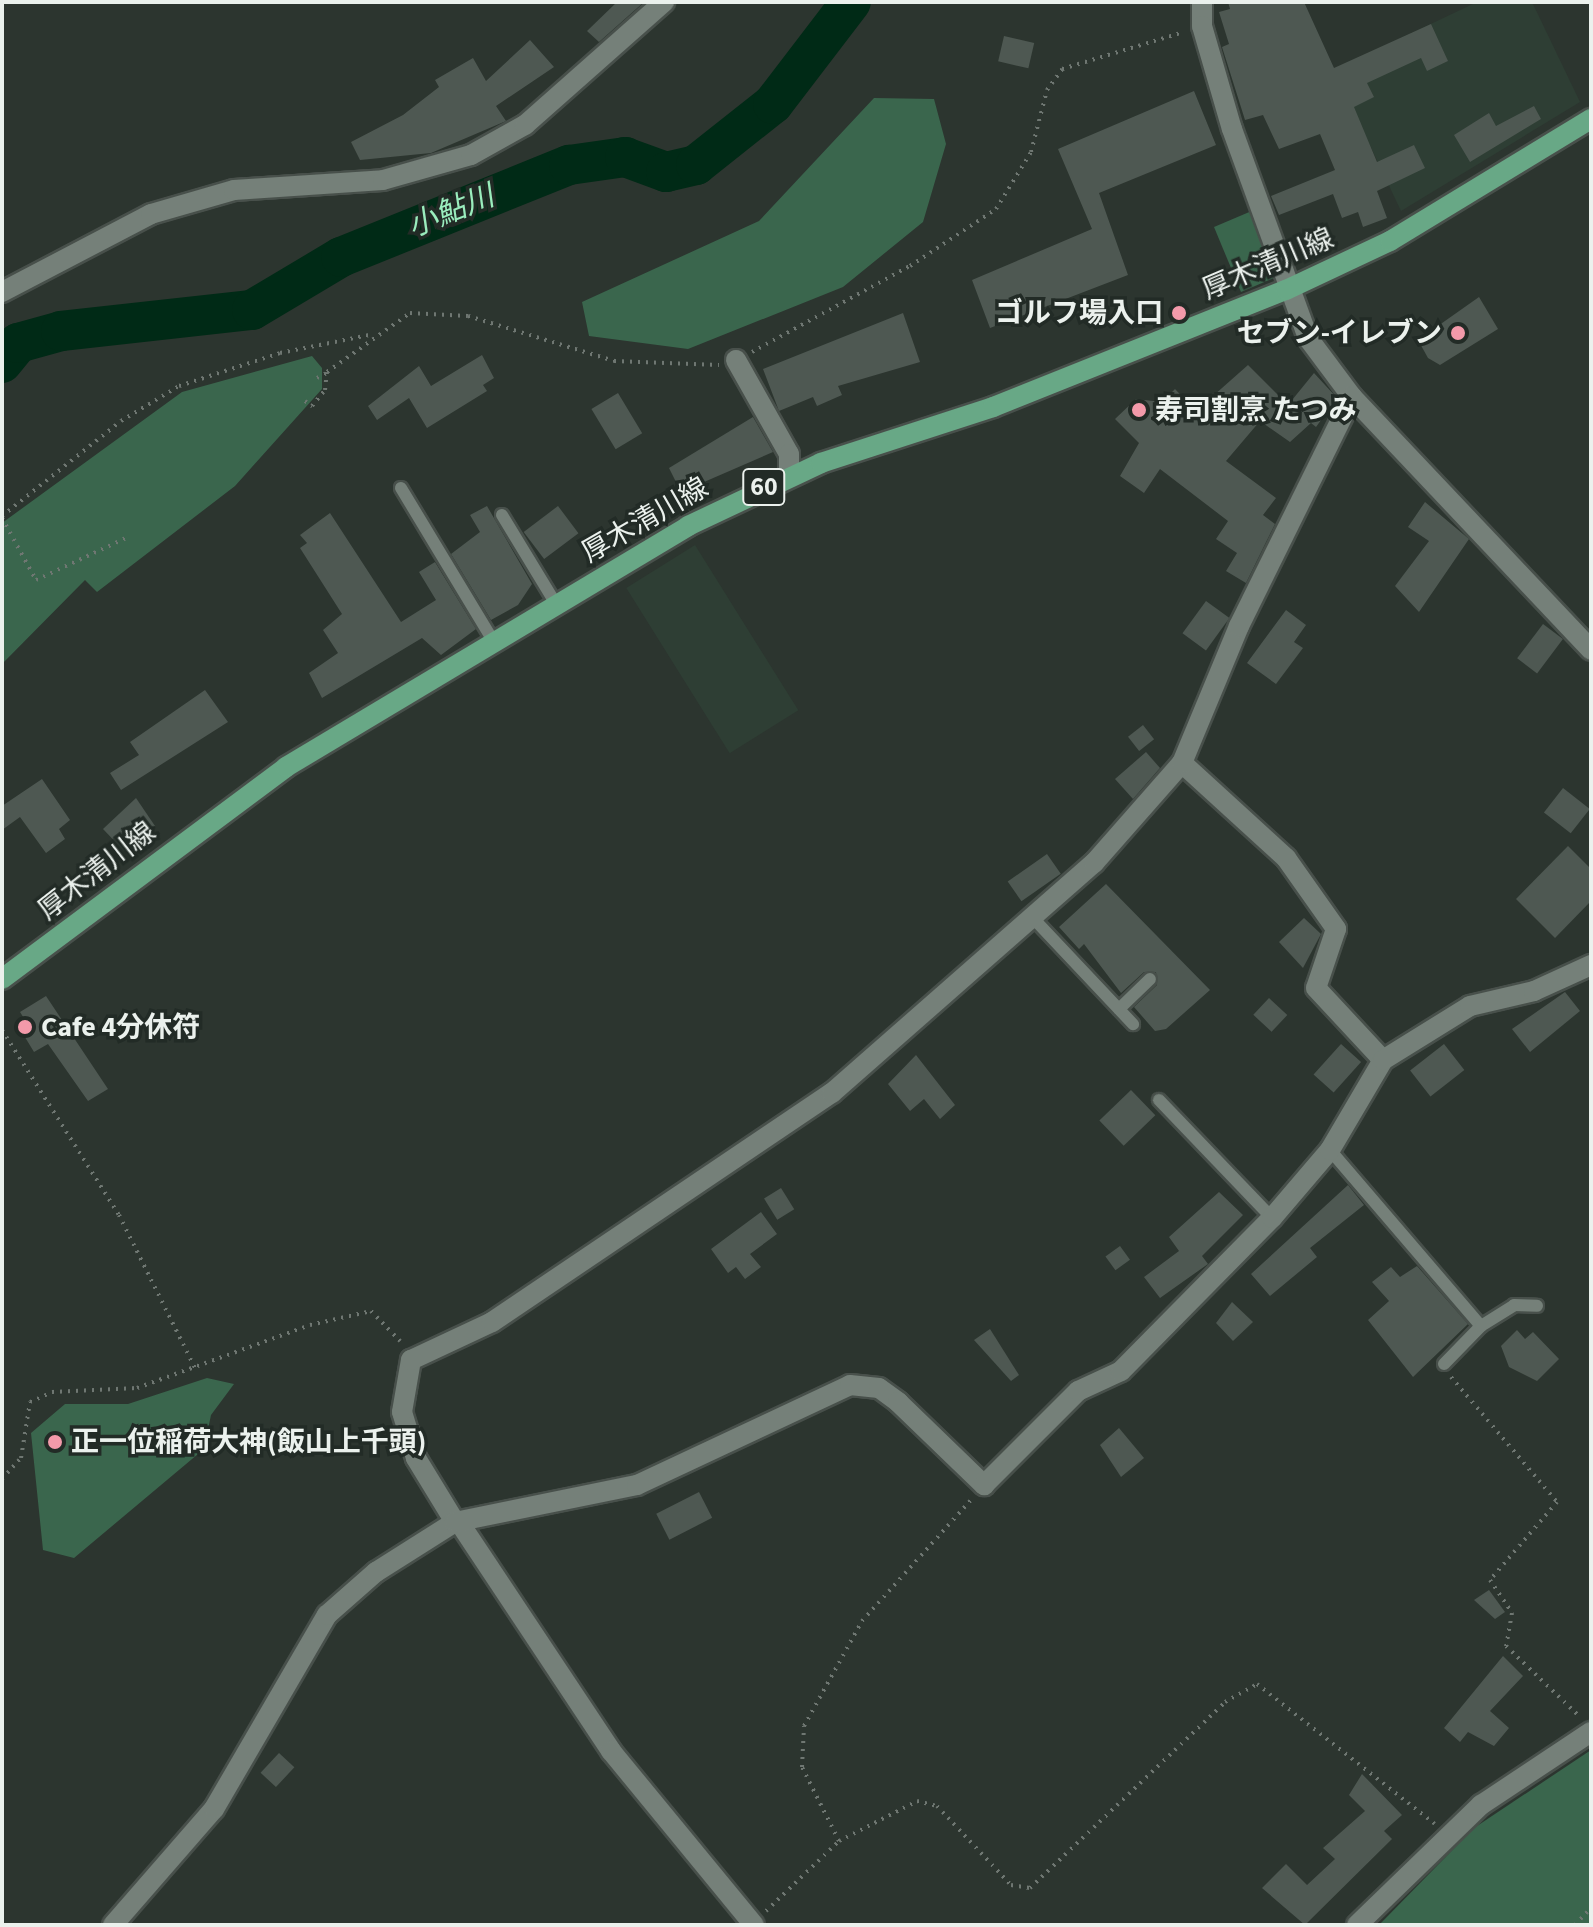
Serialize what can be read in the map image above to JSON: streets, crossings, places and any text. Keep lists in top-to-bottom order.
{
  "streets": {
    "main road": ["厚木清川線", "60"]
  },
  "water": ["小鮎川"],
  "places": [
    "ゴルフ場入口",
    "セブン-イレブン",
    "寿司割烹 たつみ",
    "Cafe 4分休符",
    "正一位稲荷大神(飯山上千頭)"
  ]
}
